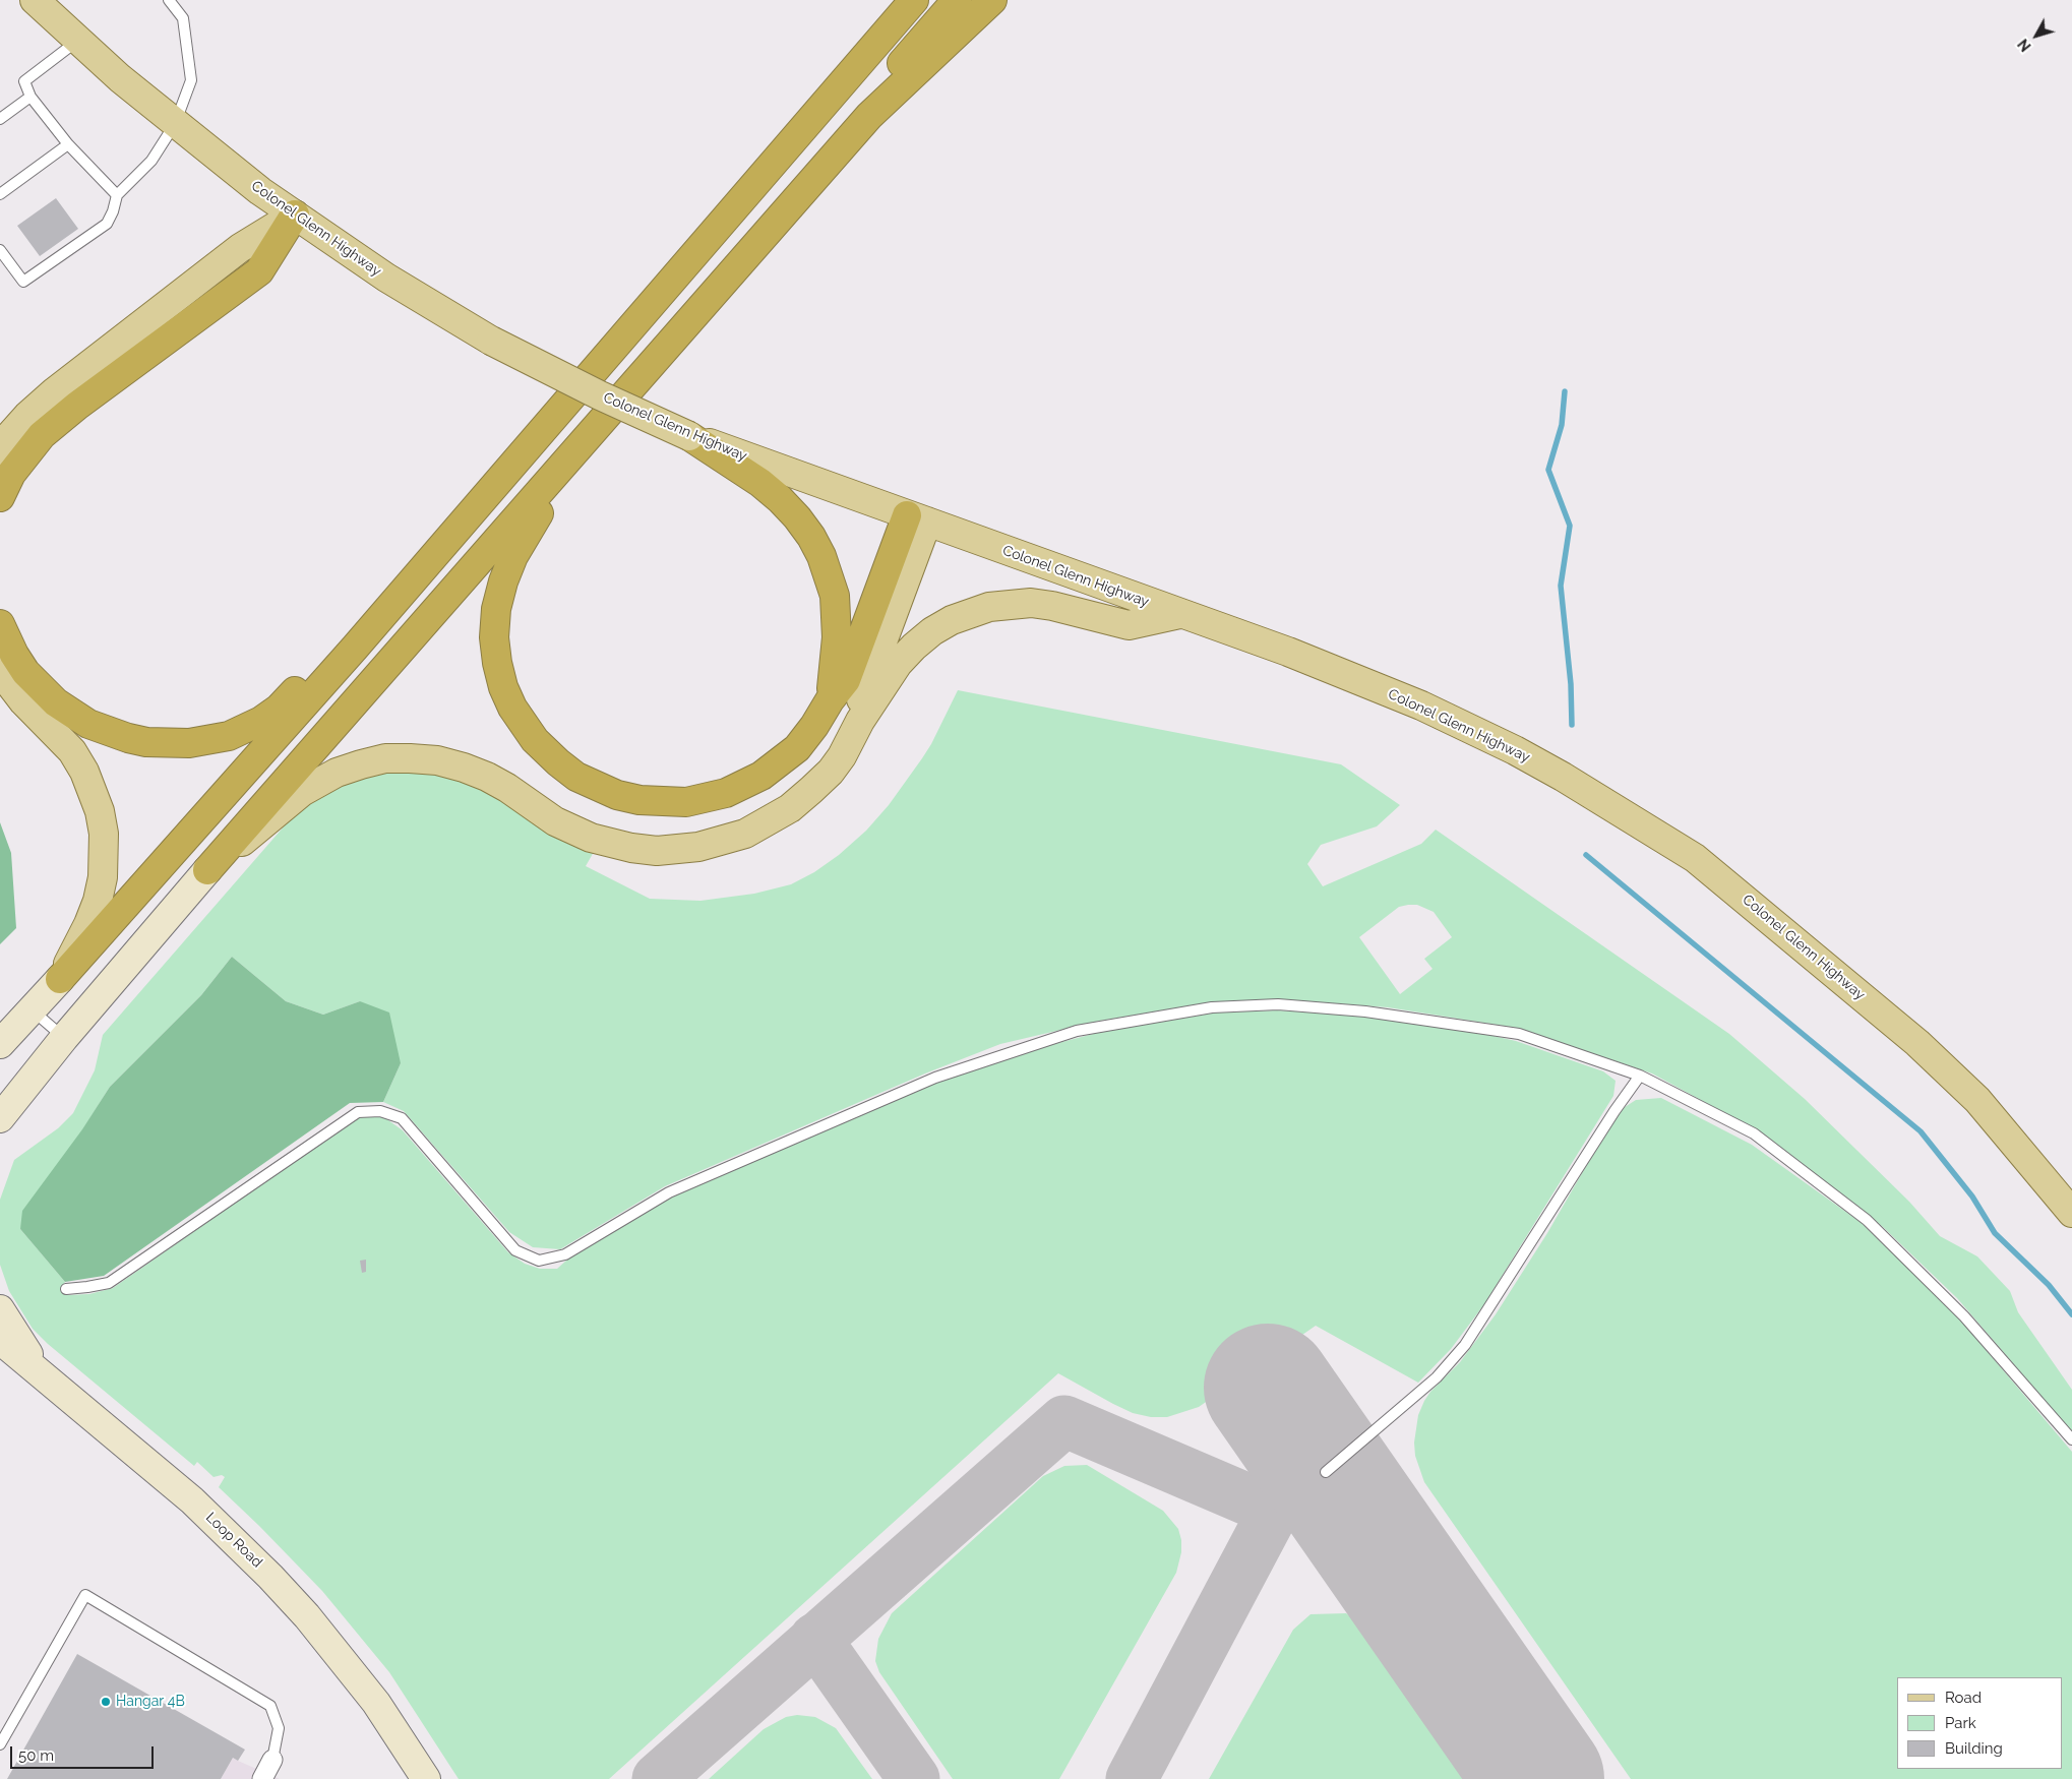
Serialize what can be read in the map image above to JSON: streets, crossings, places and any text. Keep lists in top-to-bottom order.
{
  "streets": {
    "main road": ["Colonel Glenn Highway"],
    "street": ["Loop Road"]
  },
  "places": ["Hangar 4B"],
  "legend": ["Road", "Park", "Building"],
  "scale_bar": "50 m",
  "north": "bottom left"
}
